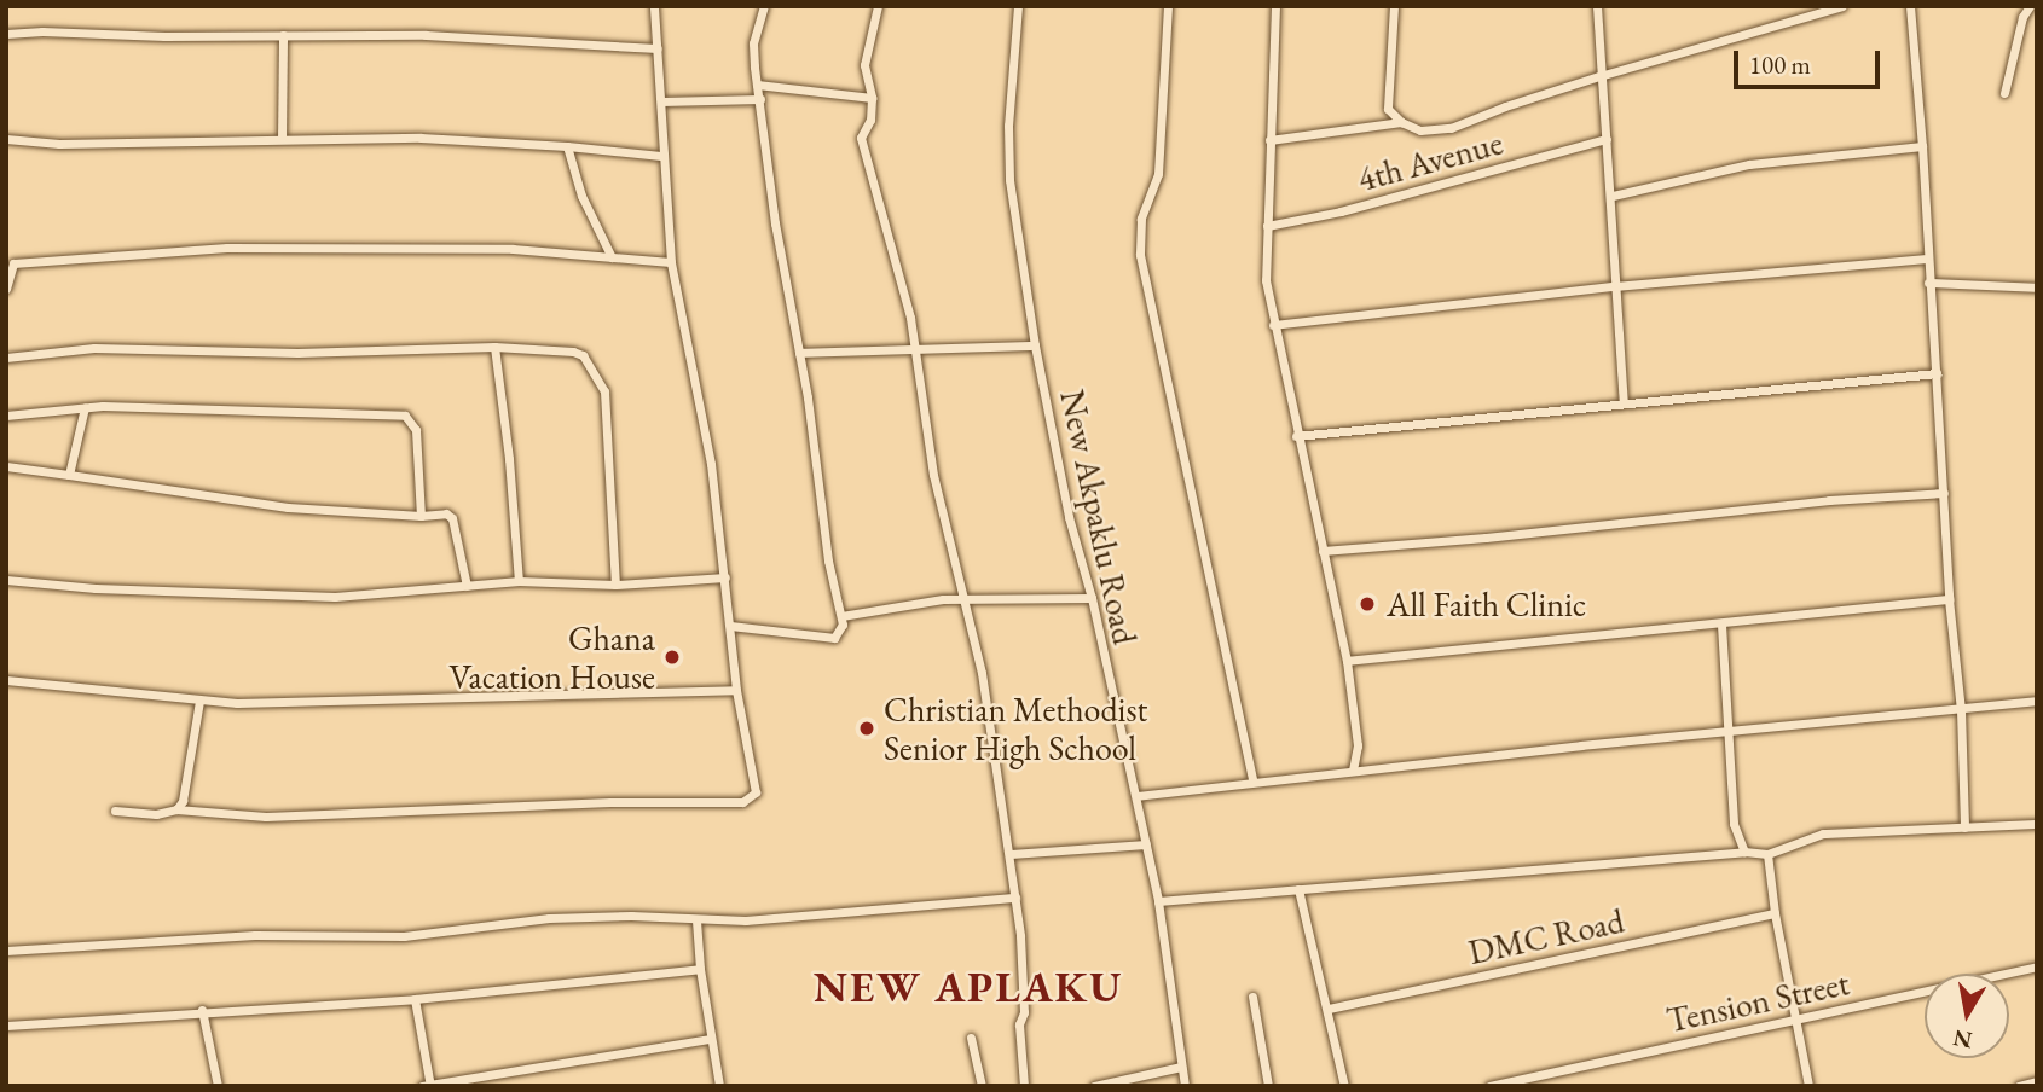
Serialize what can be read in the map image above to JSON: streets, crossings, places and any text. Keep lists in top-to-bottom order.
{
  "streets": {
    "street": [
      "4th Avenue",
      "New Akpaklu Road",
      "DMC Road",
      "Tension Street"
    ]
  },
  "districts": ["NEW APLAKU"],
  "places": ["All Faith Clinic", "Ghana Vacation House", "Christian Methodist Senior High School"],
  "scale_bar": "100 m",
  "north": "bottom"
}
